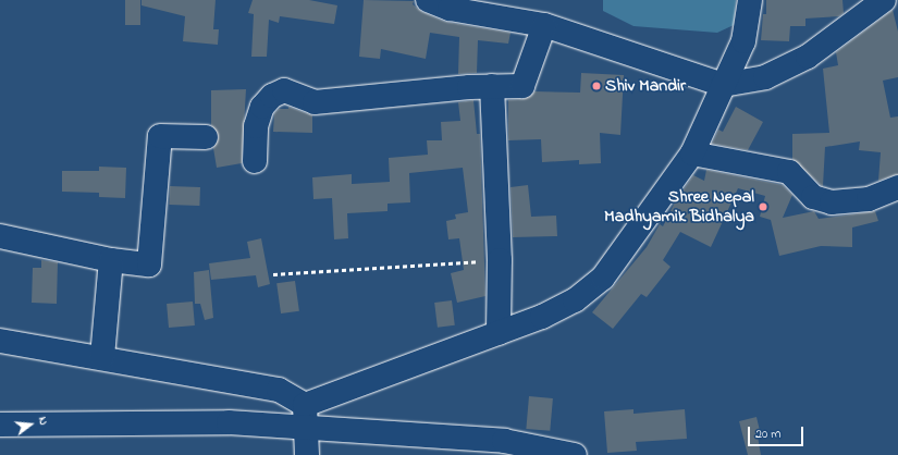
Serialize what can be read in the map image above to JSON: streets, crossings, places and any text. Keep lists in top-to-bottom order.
{
  "places": ["Shiv Mandir", "Shree Nepal Madhyamik Bidhalya"],
  "scale_bar": "20 m",
  "north": "right"
}
